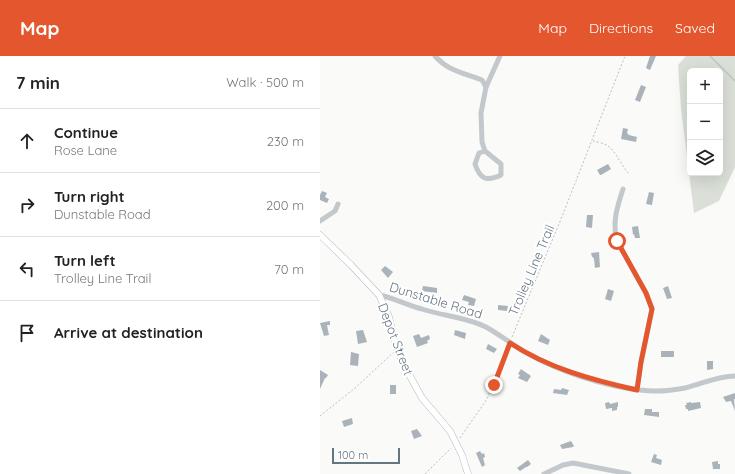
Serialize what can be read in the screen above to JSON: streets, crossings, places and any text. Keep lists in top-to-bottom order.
{
  "streets": {
    "main road": ["Depot Street"],
    "street": ["Dunstable Road"],
    "path": ["Trolley Line Trail"]
  },
  "crossings": [
    ["Trolley Line Trail", "Dunstable Road"],
    ["Trolley Line Trail", "Depot Street"],
    ["Dunstable Road", "Depot Street"]
  ],
  "scale_bar": "100 m",
  "page": {
    "header": "Map",
    "nav": ["Map", "Directions", "Saved"],
    "heading": ["7 min", "Walk · 500 m"],
    "map_buttons": ["+", "−"],
    "list": [
      ["Continue", "Rose Lane", "230 m"],
      ["Turn right", "Dunstable Road", "200 m"],
      ["Turn left", "Trolley Line Trail", "70 m"],
      "Arrive at destination"
    ],
    "scale": "100 m"
  }
}
